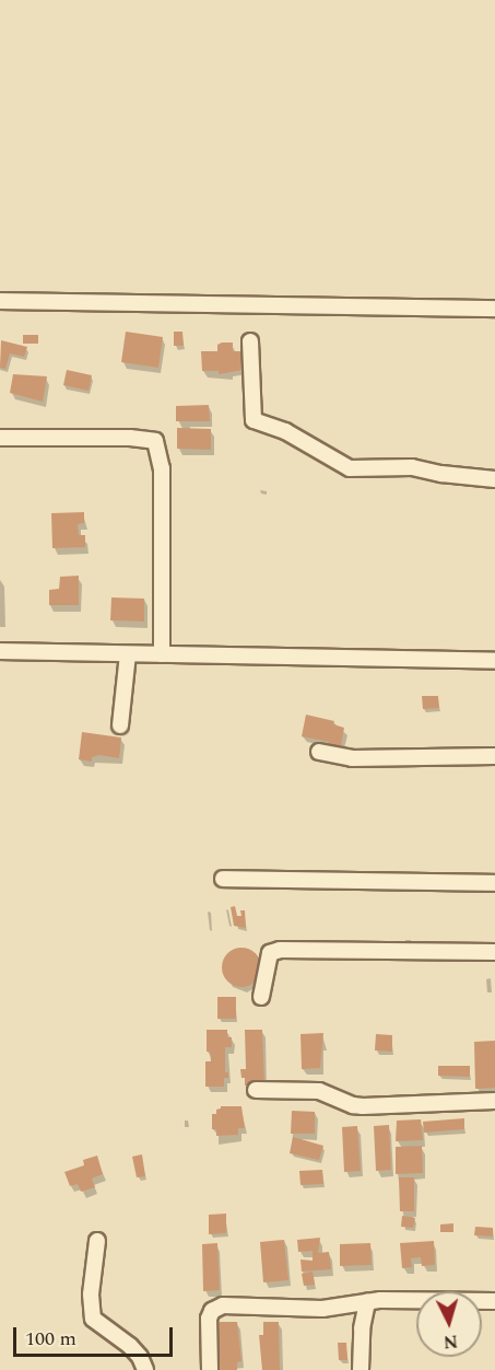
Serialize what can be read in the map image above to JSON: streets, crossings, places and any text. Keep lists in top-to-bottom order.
{
  "scale_bar": "100 m",
  "north": "bottom"
}
